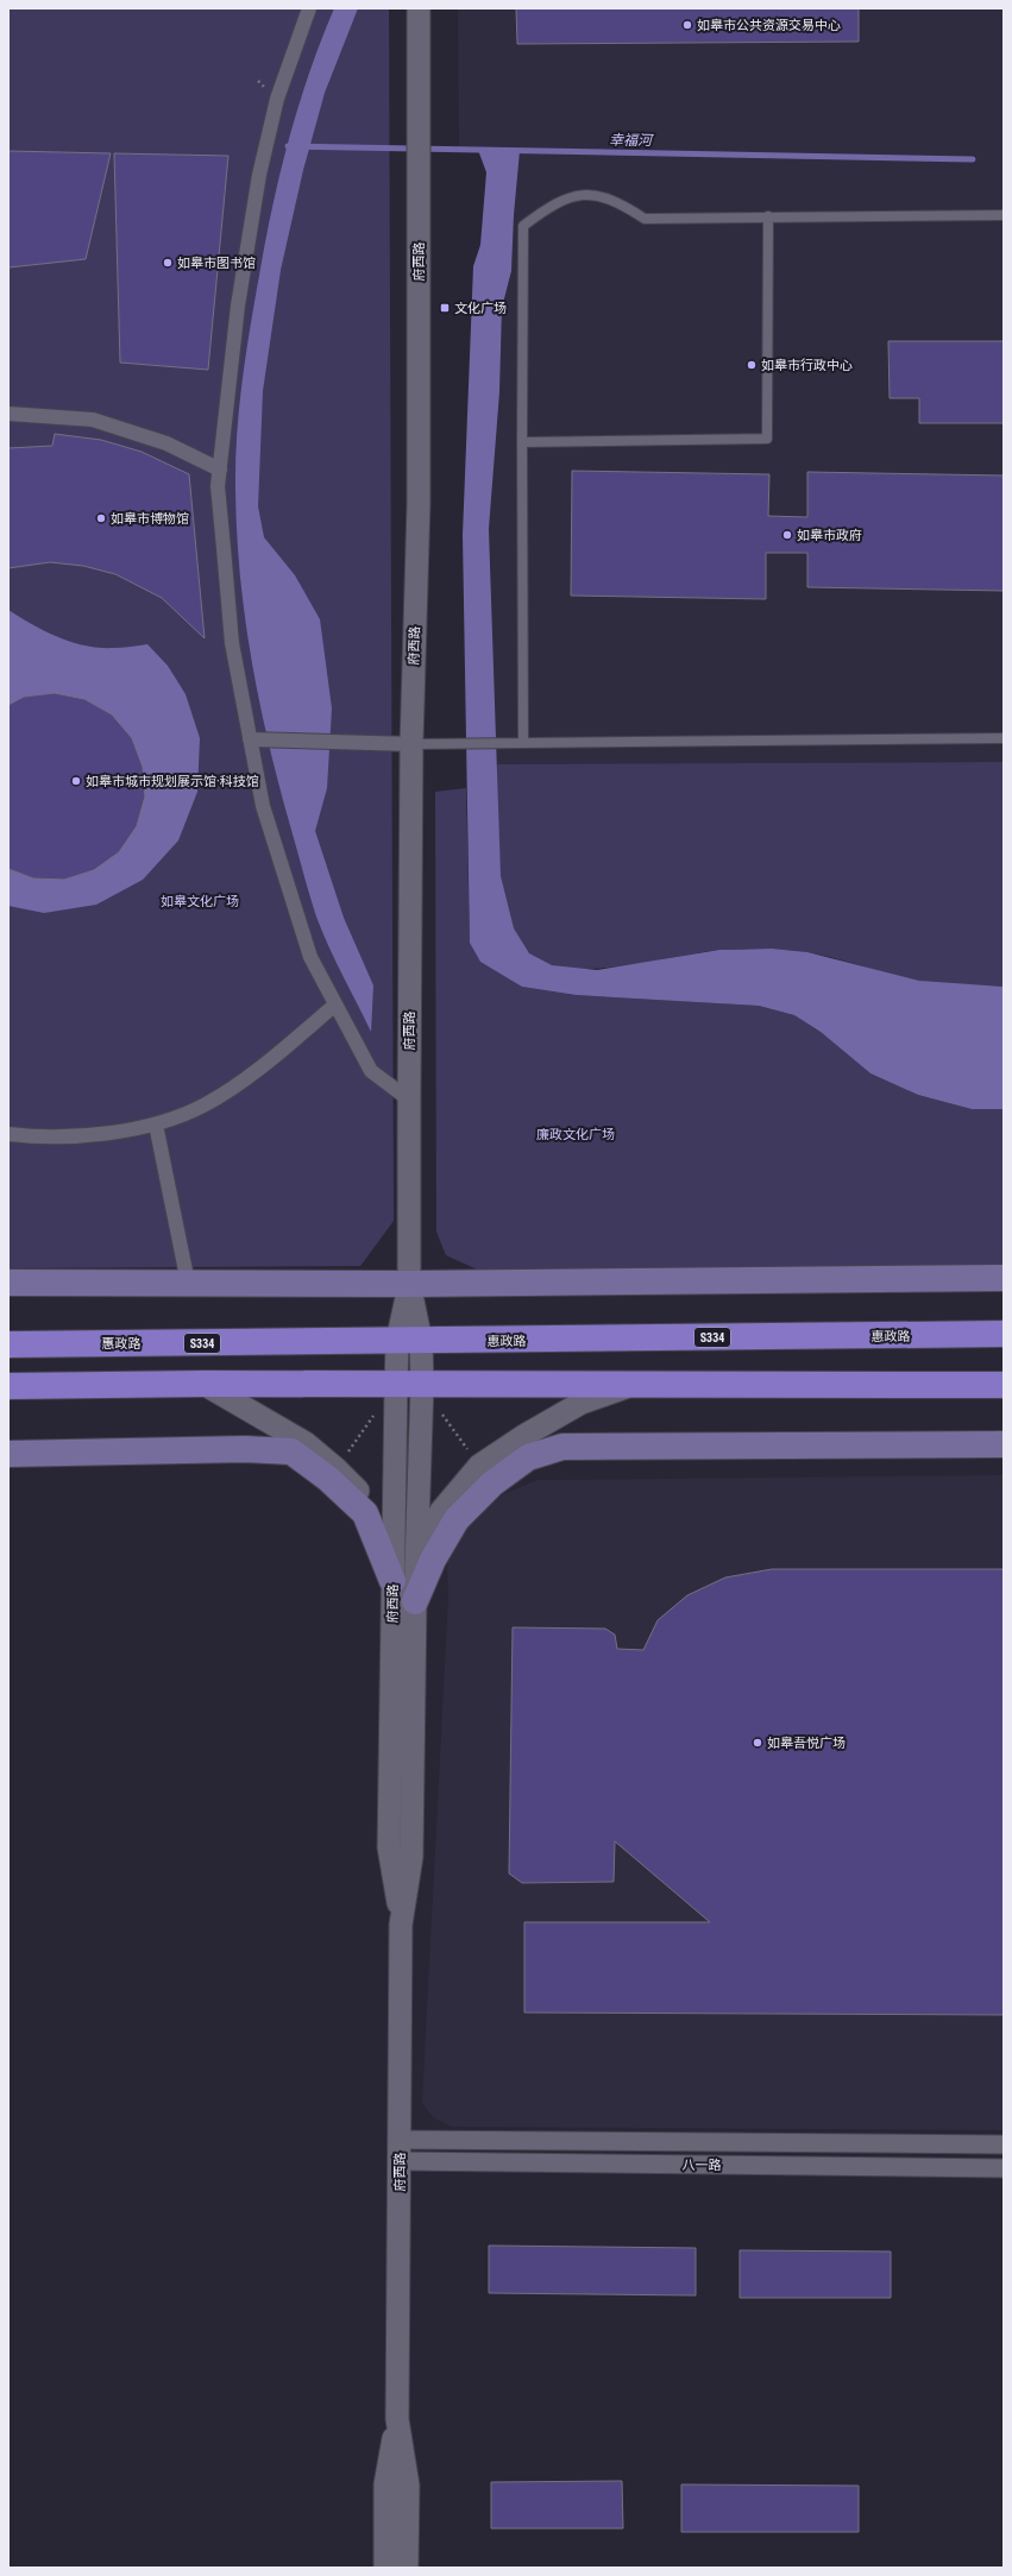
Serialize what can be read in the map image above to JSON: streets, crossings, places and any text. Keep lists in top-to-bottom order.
{
  "streets": {
    "main road": ["惠政路", "S334"],
    "street": ["府西路", "八一路"]
  },
  "crossings": [
    ["府西路", "惠政路"],
    ["府西路", "八一路"]
  ],
  "water": ["幸福河"],
  "parks": ["如皋文化广场", "廉政文化广场"],
  "places": {
    "other": [
      "如皋市公共资源交易中心",
      "如皋市图书馆",
      "如皋市行政中心",
      "如皋市博物馆",
      "如皋市政府",
      "如皋市城市规划展示馆·科技馆",
      "如皋吾悦广场"
    ],
    "transit": ["文化广场"]
  }
}
